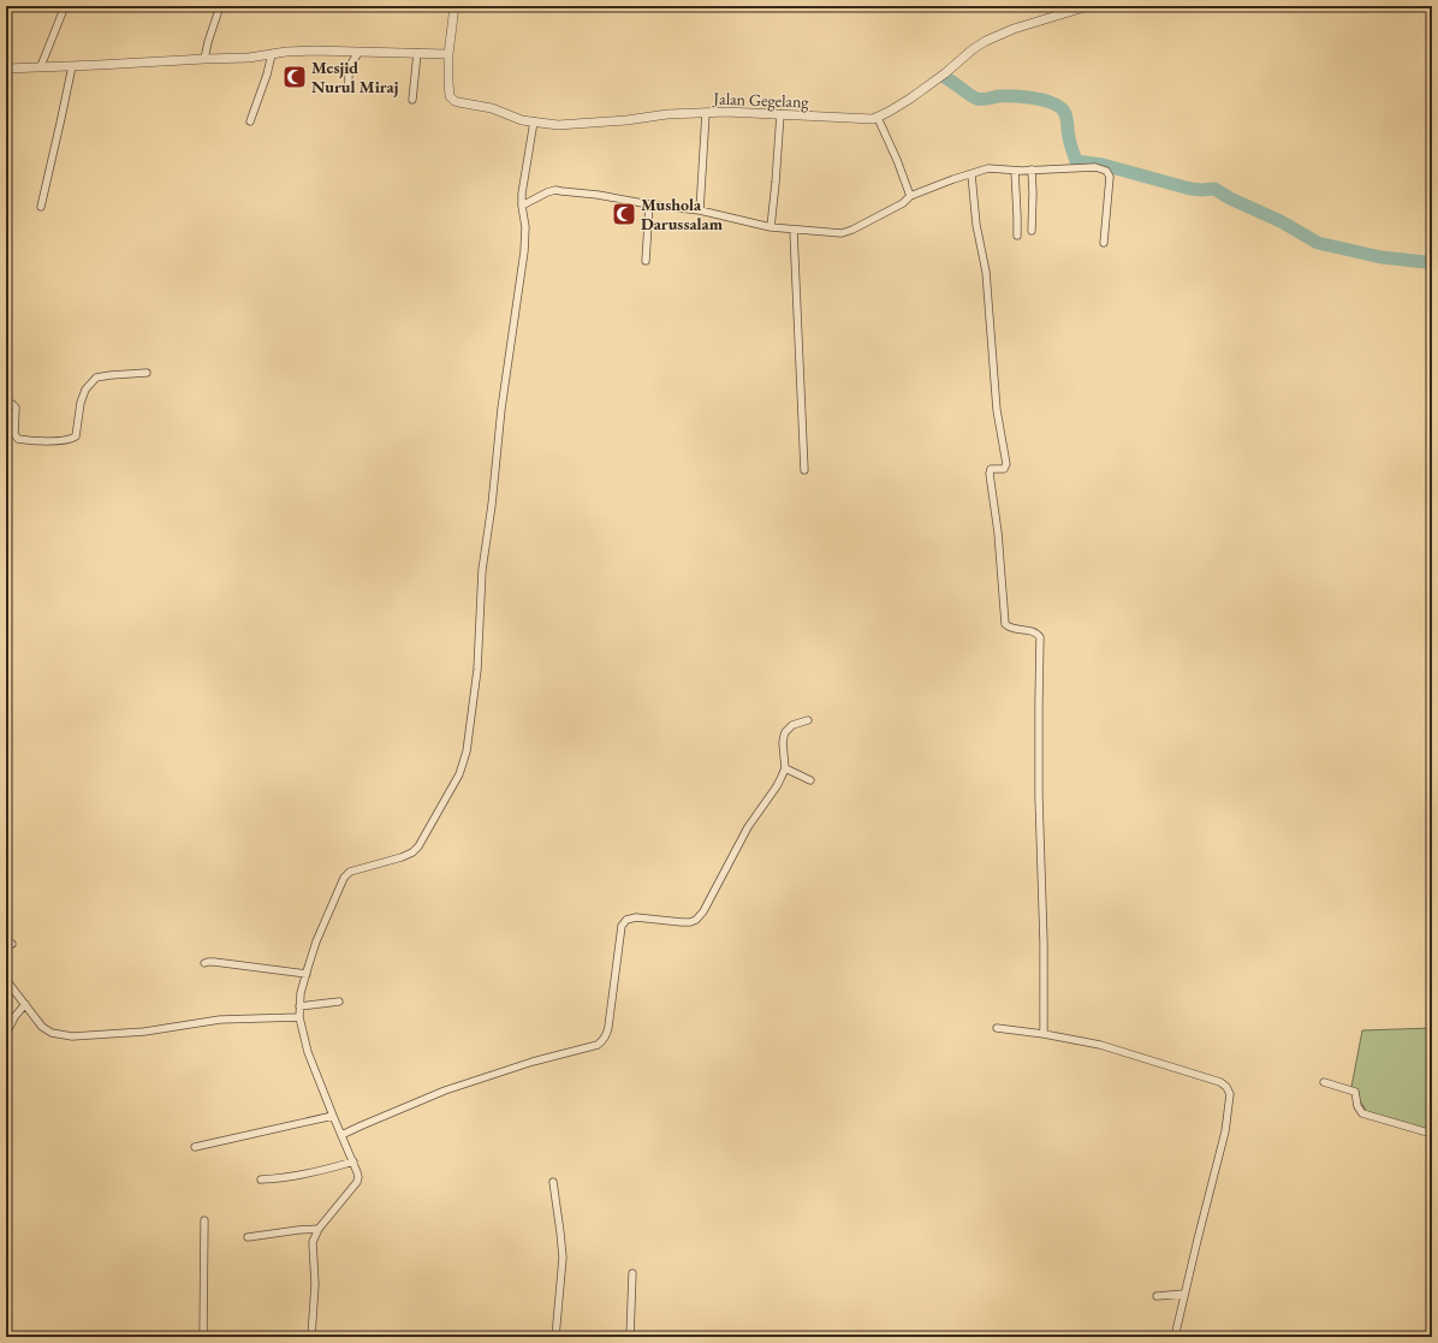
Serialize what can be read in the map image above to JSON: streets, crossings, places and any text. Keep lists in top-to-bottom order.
{
  "streets": {
    "street": ["Jalan Gegelang"]
  },
  "places": {
    "mosque": ["Mesjid Nurul Miraj", "Mushola Darussalam"]
  }
}
